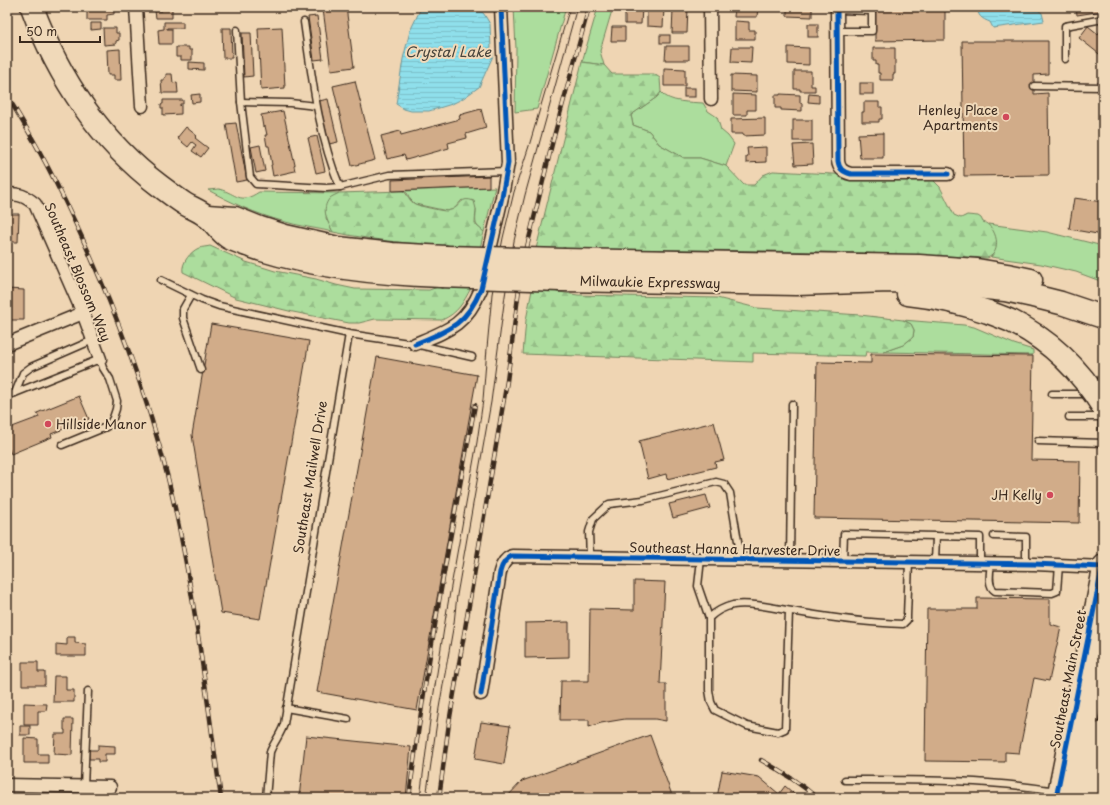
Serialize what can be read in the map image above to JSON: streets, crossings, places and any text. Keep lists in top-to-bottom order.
{
  "streets": {
    "highway": ["Milwaukie Expressway"],
    "street": ["Southeast Blossom Way", "Southeast Hanna Harvester Drive", "Southeast Main Street"],
    "lane": ["Southeast Mailwell Drive"]
  },
  "crossings": [
    ["Southeast Hanna Harvester Drive", "Southeast Main Street"]
  ],
  "water": ["Crystal Lake"],
  "places": ["Henley Place Apartments", "Hillside Manor", "JH Kelly"],
  "scale_bar": "50 m"
}
